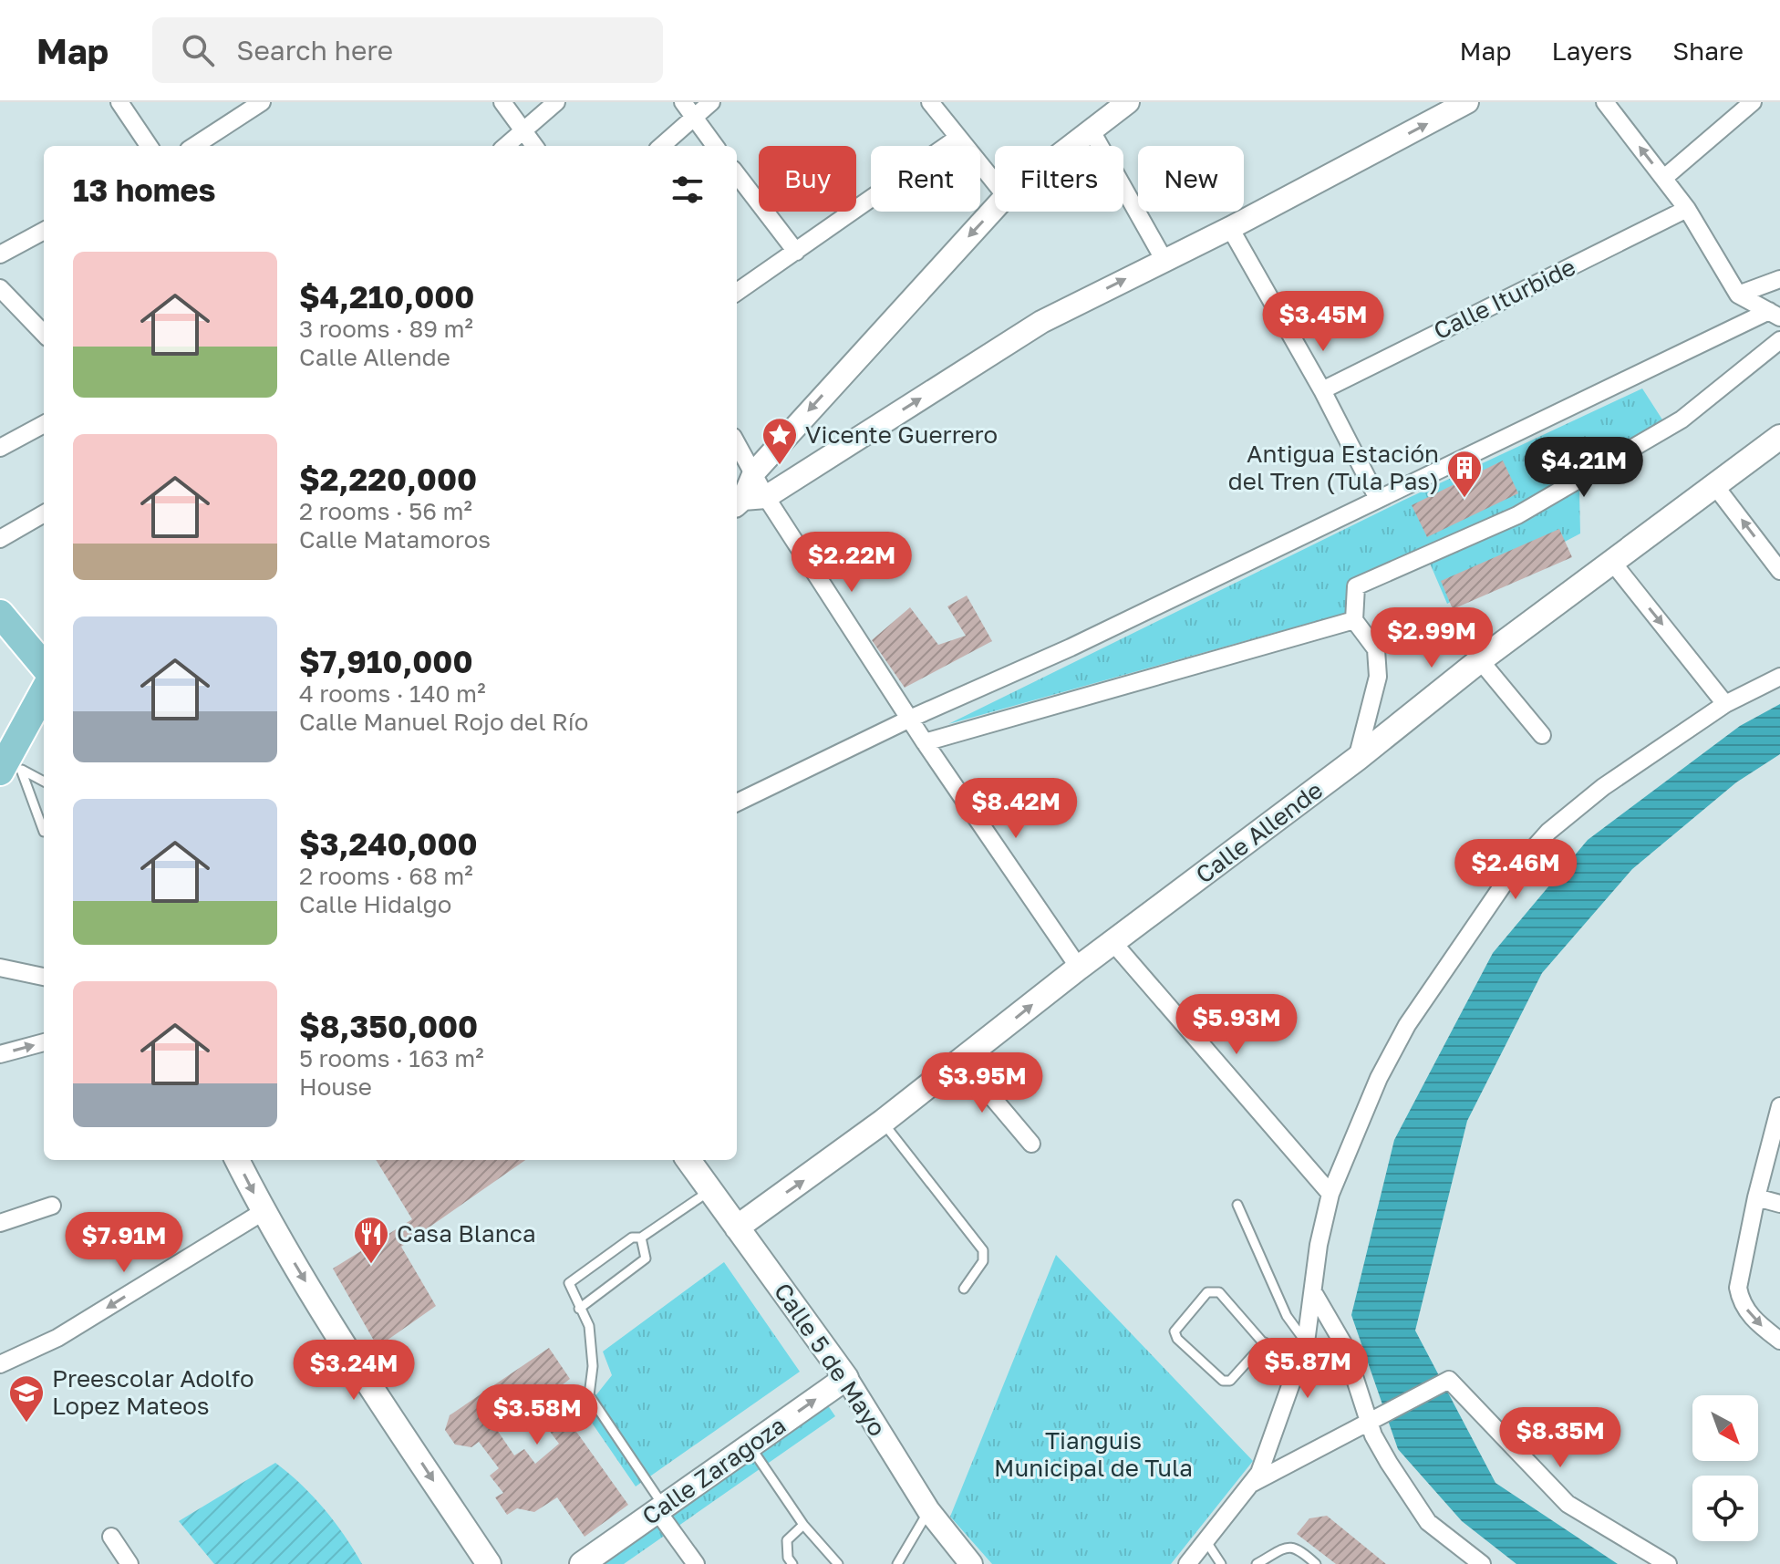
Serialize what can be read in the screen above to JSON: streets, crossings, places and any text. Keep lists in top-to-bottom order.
{
  "streets": {
    "main road": ["Calle Allende", "Calle 5 de Mayo", "Calle Zaragoza"],
    "street": ["Calle Iturbide"]
  },
  "crossings": [
    ["Calle Allende", "Calle 5 de Mayo"],
    ["Calle 5 de Mayo", "Calle Zaragoza"]
  ],
  "one_way": ["Calle Zaragoza"],
  "parks": ["Tianguis Municipal de Tula"],
  "places": {
    "place": ["Vicente Guerrero"],
    "building": ["Antigua Estación del Tren (Tula Pas)"],
    "restaurant": ["Casa Blanca"],
    "school or university": ["Preescolar Adolfo Lopez Mateos"]
  },
  "north": "bottom right",
  "page": {
    "header": "Map",
    "search": "Search here",
    "nav": ["Map", "Layers", "Share"],
    "chip": [
      "Buy",
      "Rent",
      "Filters",
      "New"
    ],
    "heading": "13 homes",
    "list": [
      {
        "name": "$4,210,000",
        "note": "3 rooms · 89 m² · Calle Allende"
      },
      {
        "name": "$2,220,000",
        "note": "2 rooms · 56 m² · Calle Matamoros"
      },
      {
        "name": "$7,910,000",
        "note": "4 rooms · 140 m² · Calle Manuel Rojo del Río"
      },
      {
        "name": "$3,240,000",
        "note": "2 rooms · 68 m² · Calle Hidalgo"
      },
      {
        "name": "$8,350,000",
        "note": "5 rooms · 163 m² · House"
      }
    ],
    "price": [
      "$3.45M",
      "$4.21M",
      "$2.22M",
      "$2.99M",
      "$8.42M",
      "$2.46M",
      "$5.93M",
      "$3.95M",
      "$7.91M",
      "$5.87M",
      "$3.24M",
      "$3.58M",
      "$8.35M"
    ]
  }
}
